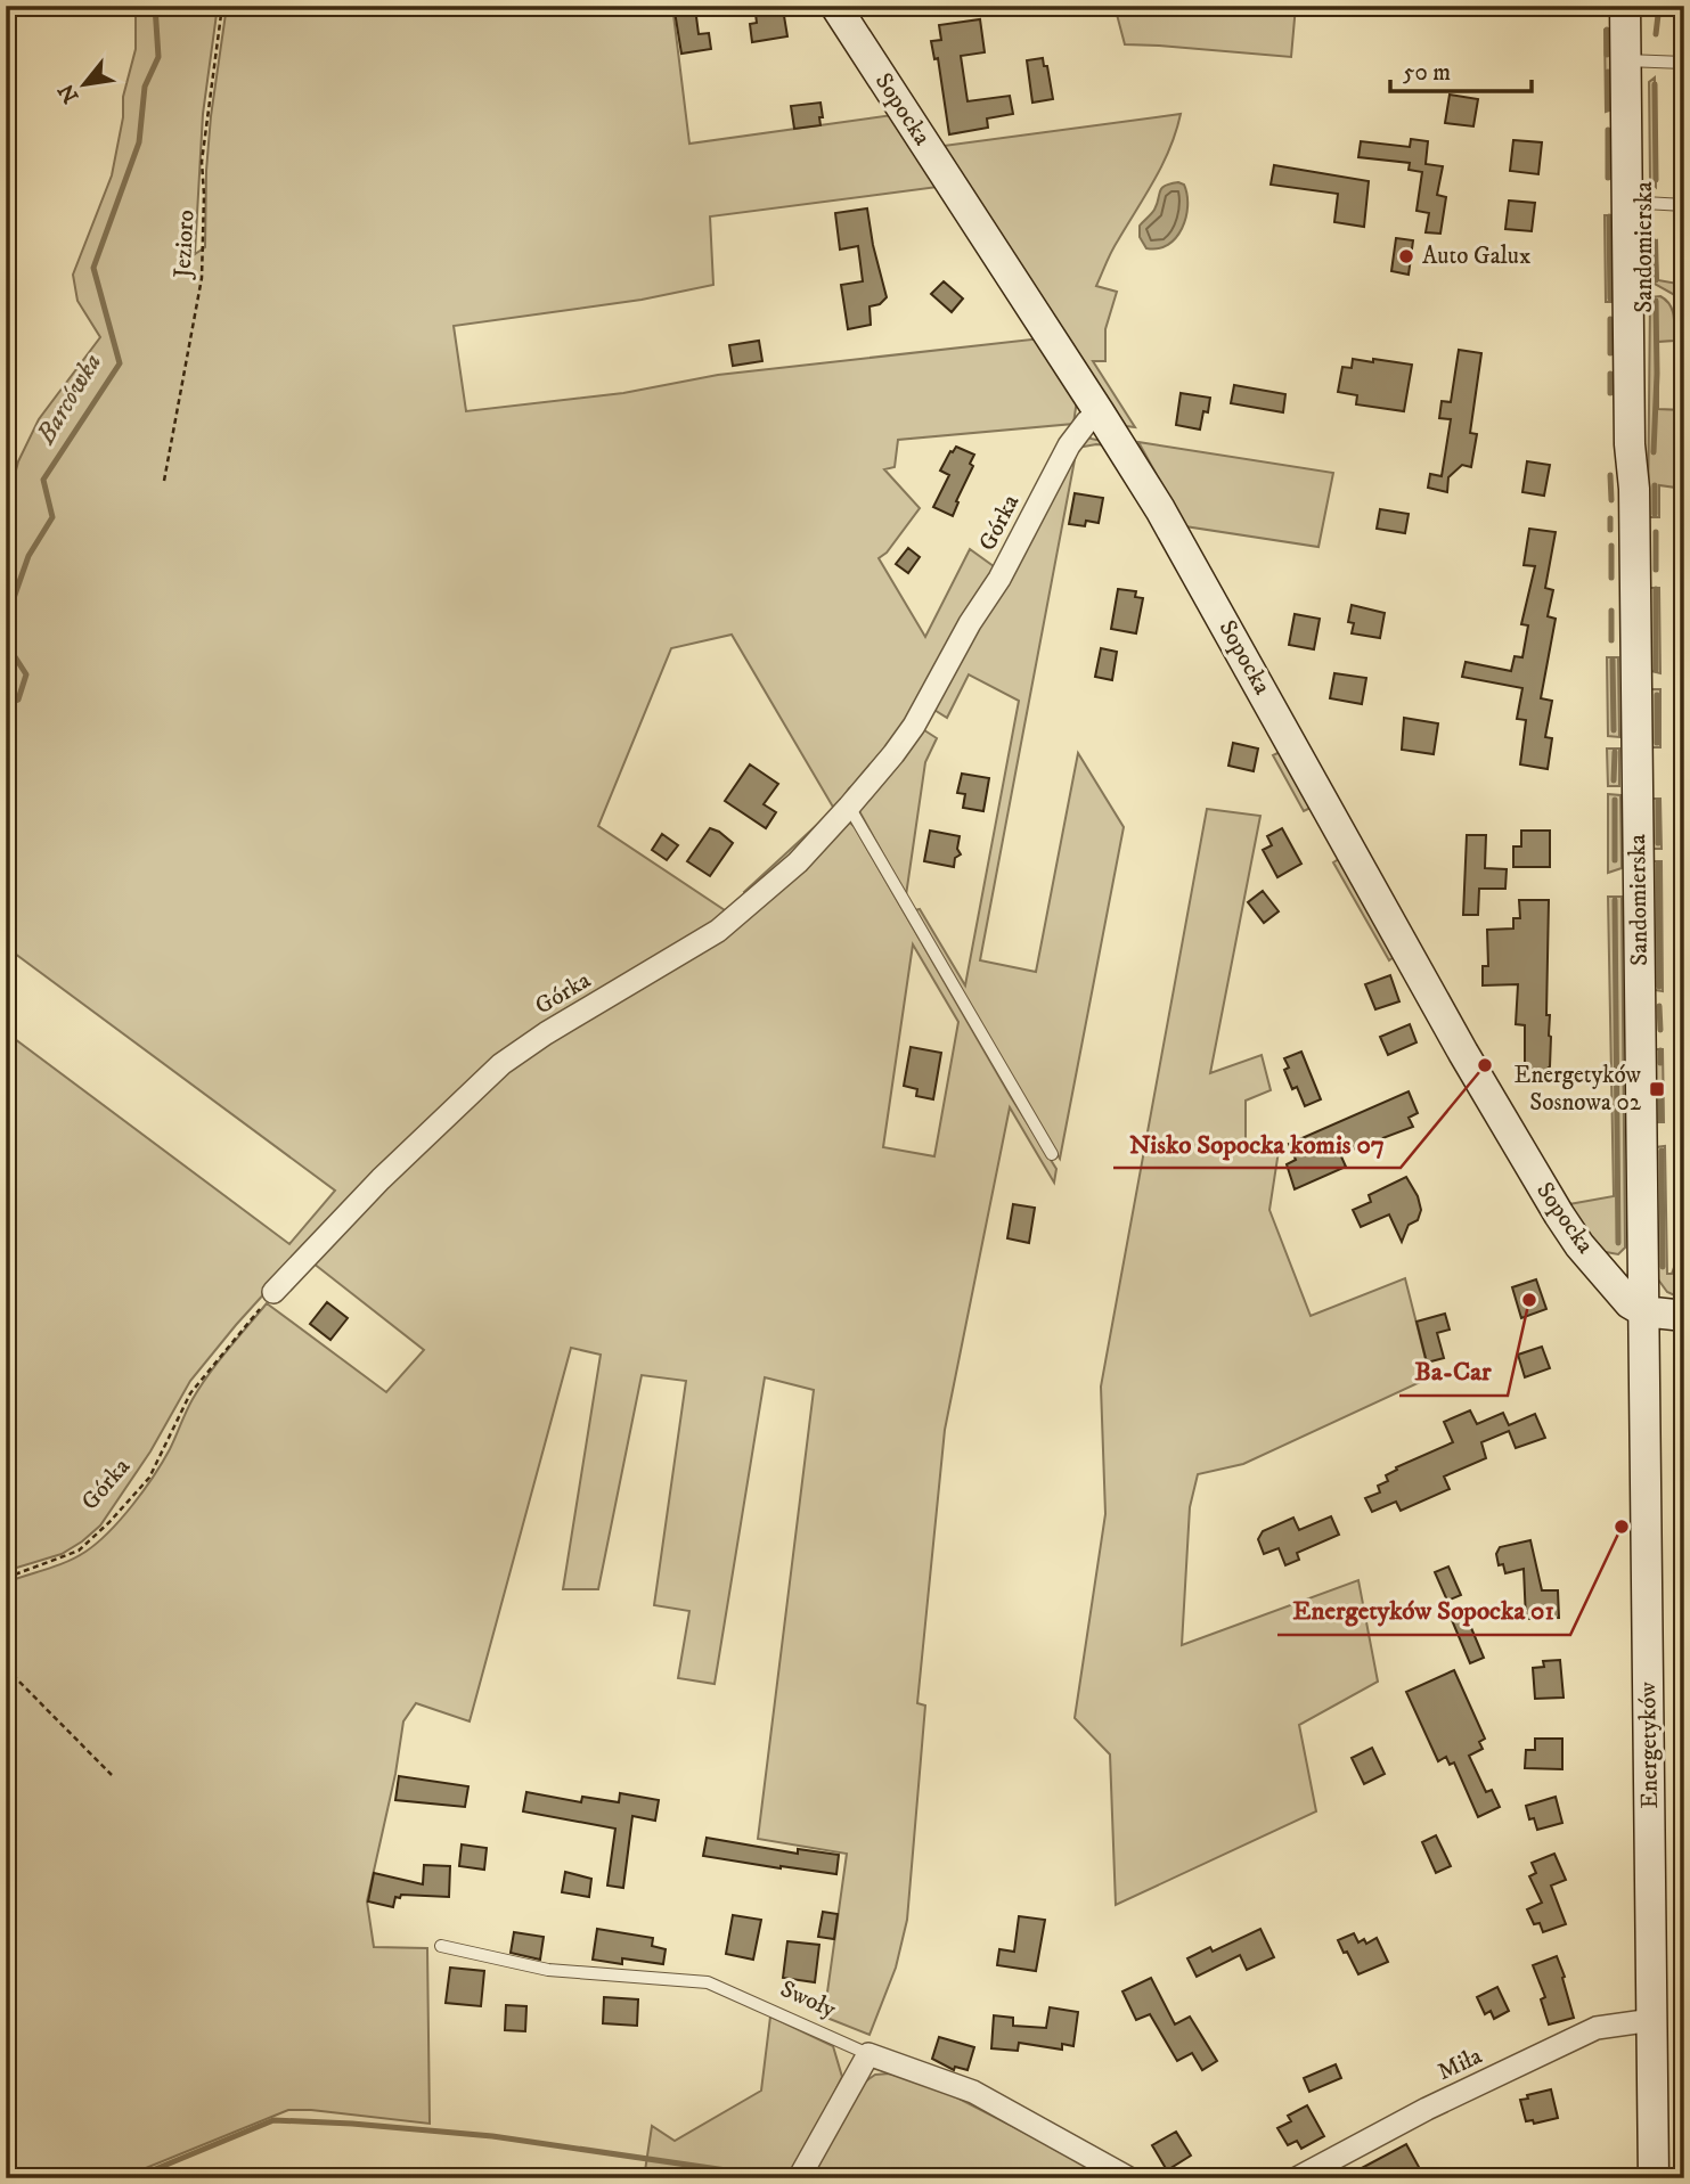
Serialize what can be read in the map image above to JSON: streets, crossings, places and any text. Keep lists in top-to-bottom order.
{
  "streets": {
    "main road": ["Sopocka", "Sandomierska", "Energetyków"],
    "street": ["Górka", "Swoły", "Miła"],
    "path": ["Jezioro"]
  },
  "crossings": [
    ["Sopocka", "Sandomierska"],
    ["Sopocka", "Górka"],
    ["Sopocka", "Energetyków"],
    ["Sandomierska", "Energetyków"],
    ["Energetyków", "Miła"]
  ],
  "water": ["Barcówka"],
  "places": {
    "other": [
      "Auto Galux",
      "Nisko Sopocka komis 07",
      "Ba-Car",
      "Energetyków Sopocka 01"
    ],
    "transit": ["Energetyków Sosnowa 02"]
  },
  "scale_bar": "50 m",
  "north": "bottom left"
}
